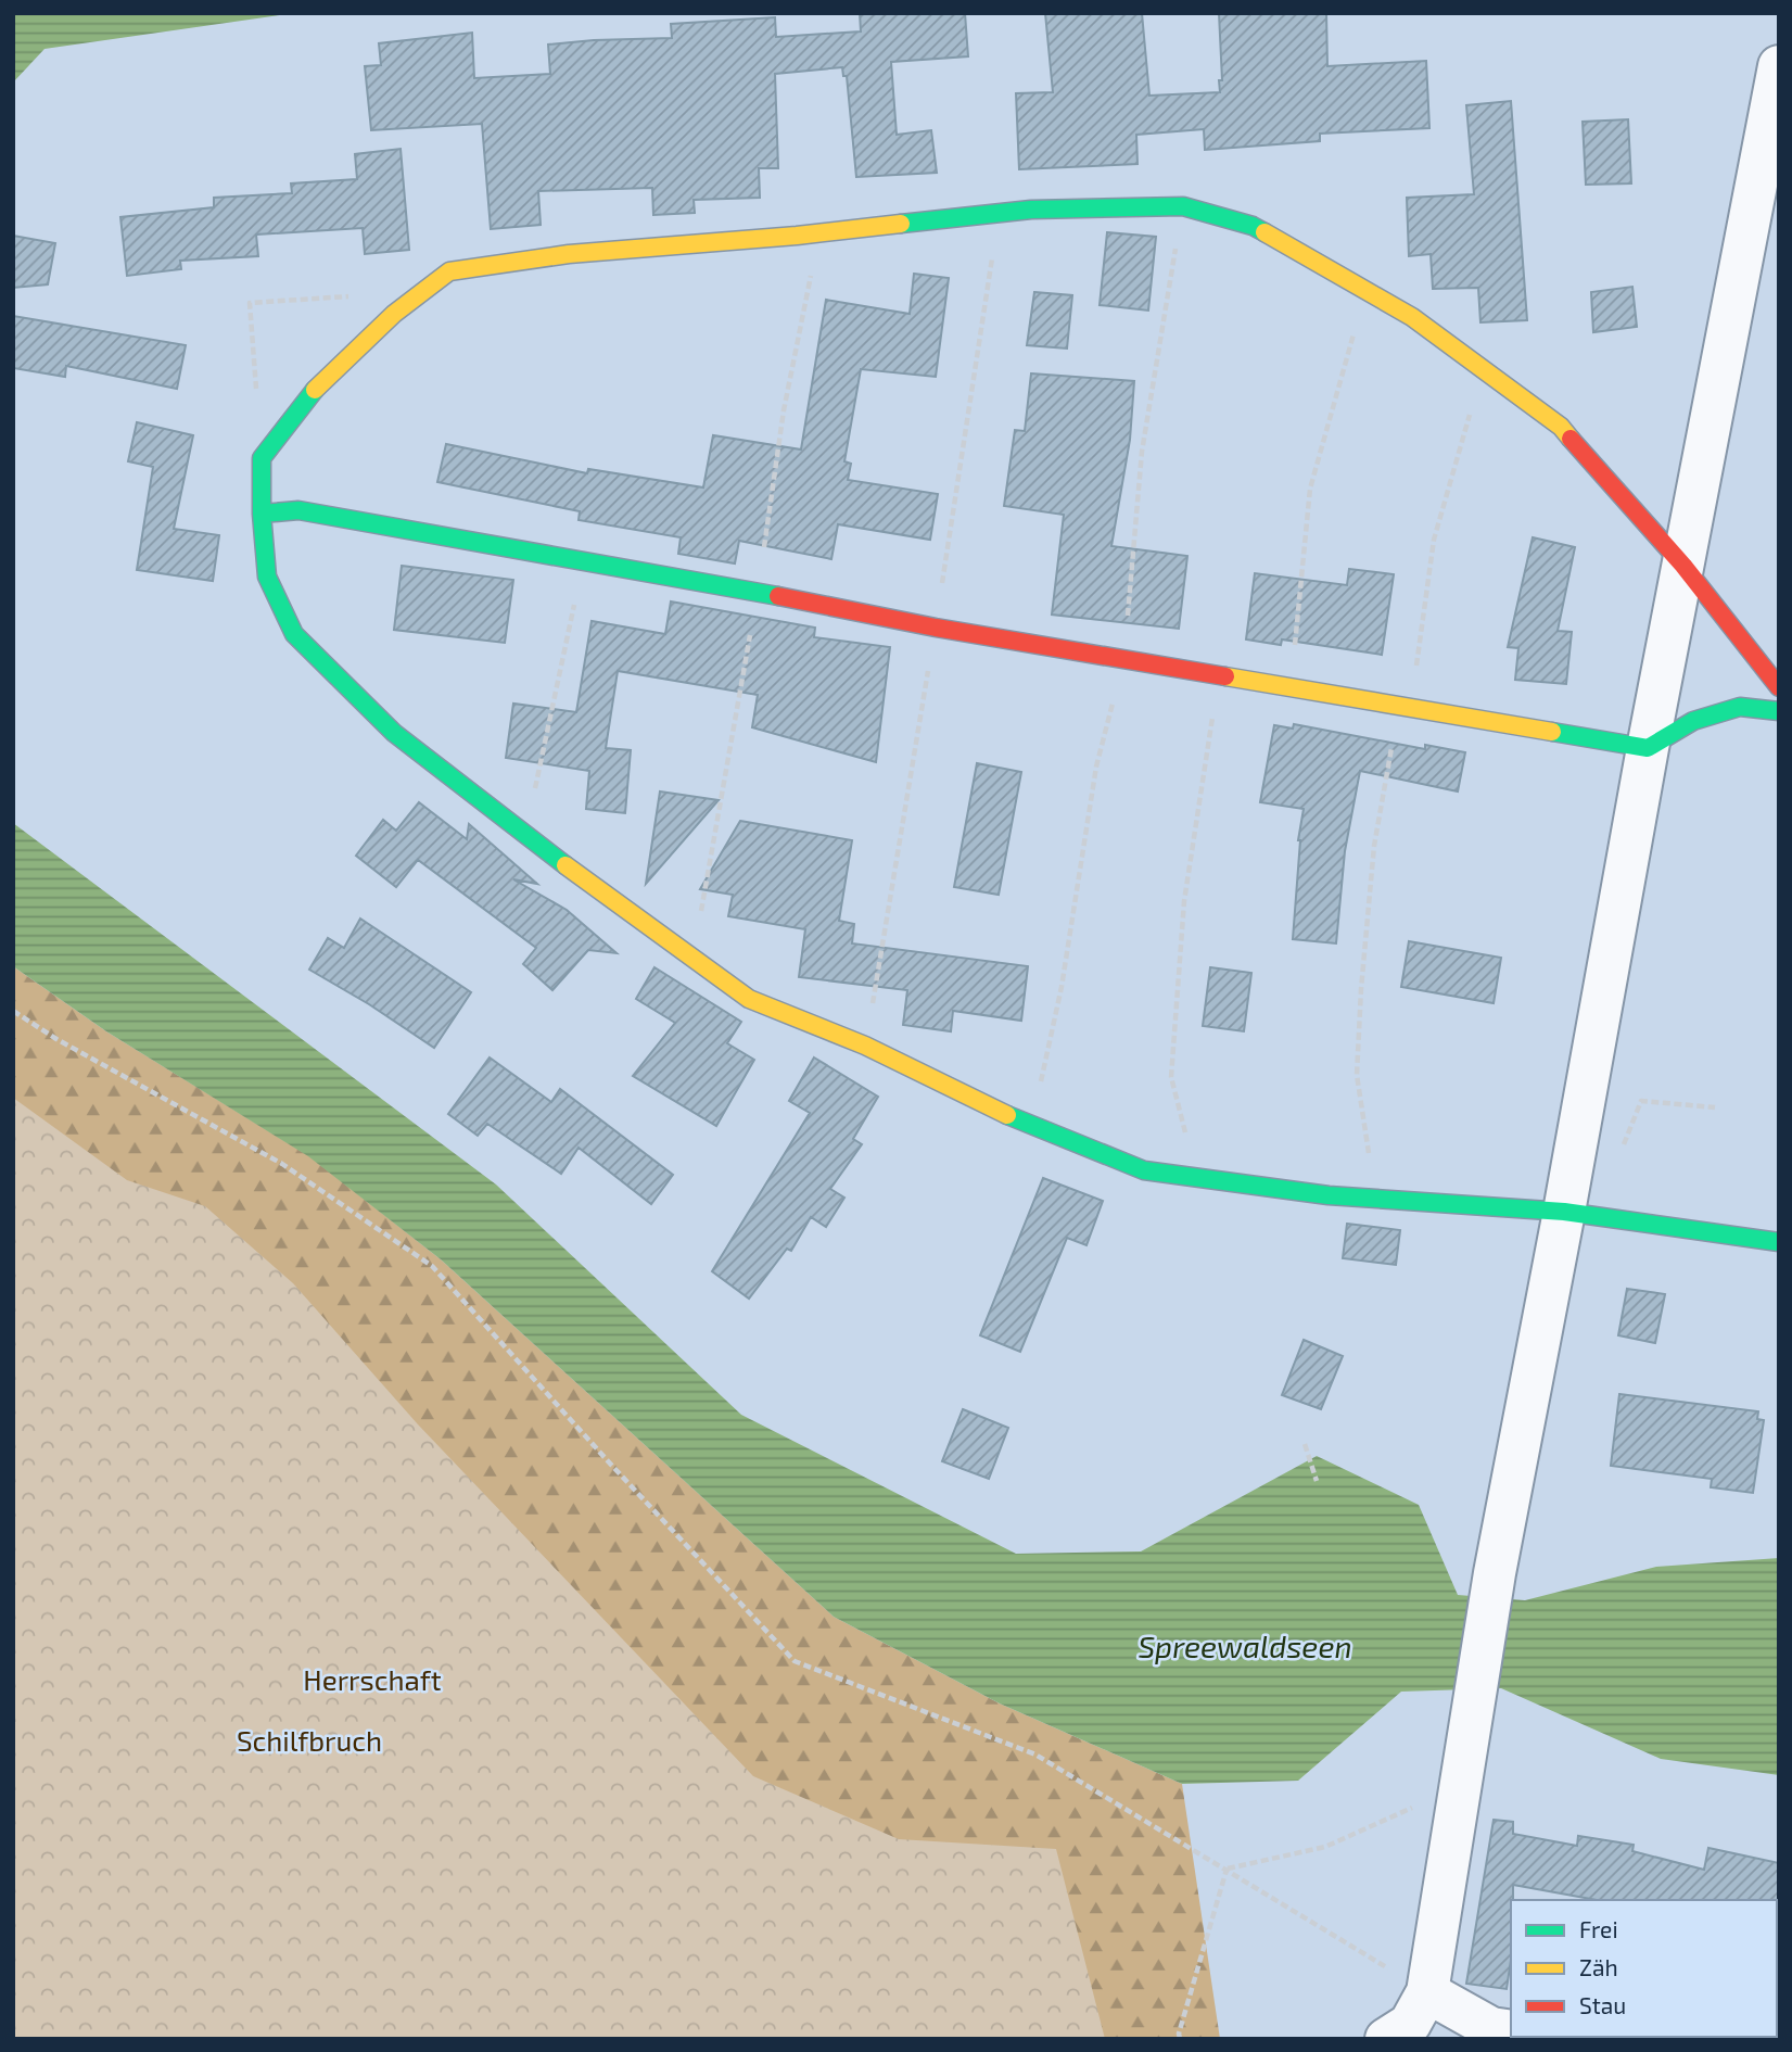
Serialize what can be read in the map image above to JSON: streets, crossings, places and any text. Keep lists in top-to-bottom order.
{
  "water": ["Spreewaldseen"],
  "parks": ["Herrschaft", "Schilfbruch"],
  "legend": ["Frei", "Zäh", "Stau"]
}
